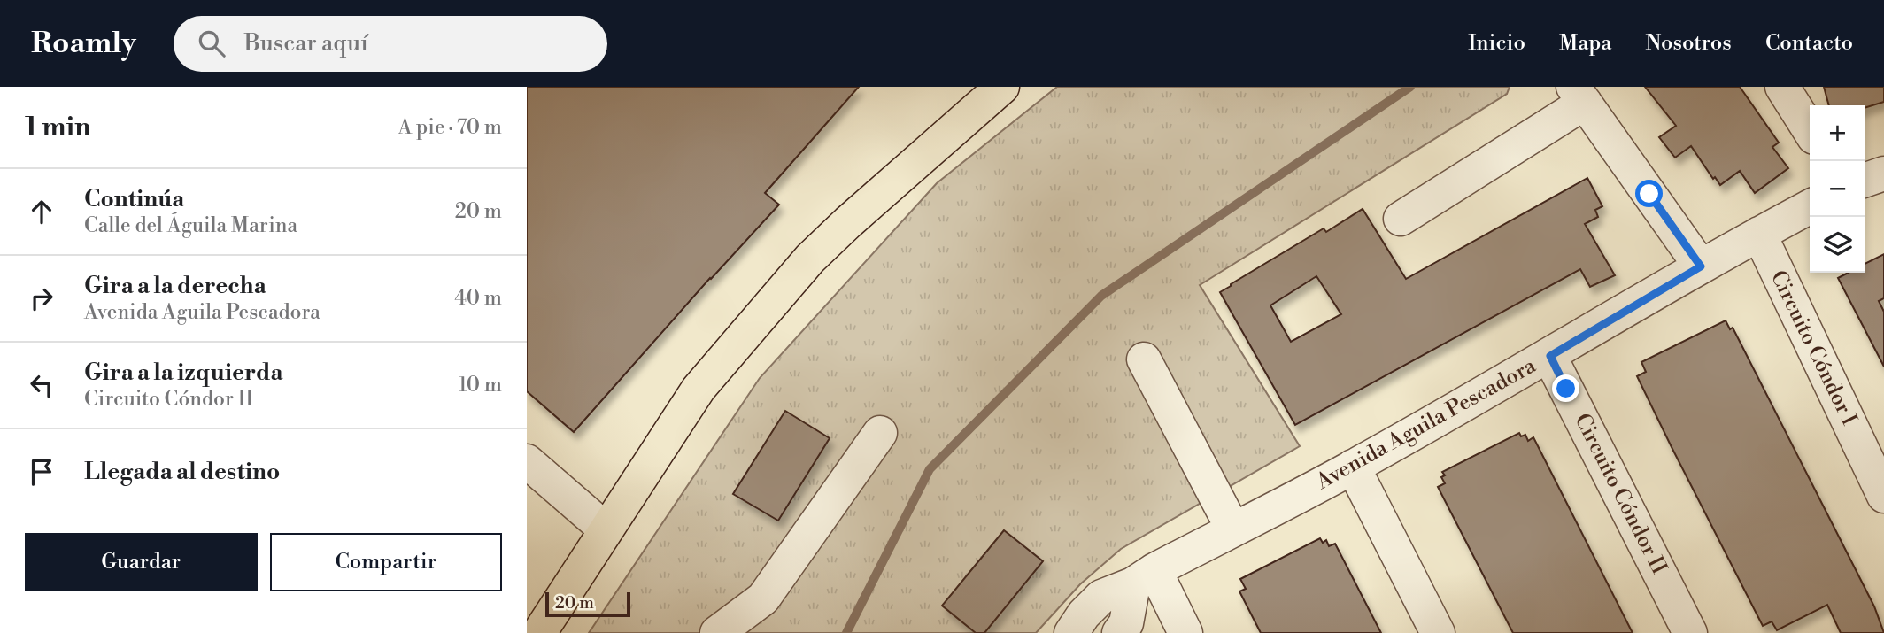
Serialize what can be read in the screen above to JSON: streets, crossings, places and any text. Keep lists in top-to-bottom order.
{
  "streets": {
    "street": ["Circuito Cóndor I", "Avenida Aguila Pescadora", "Circuito Cóndor II"]
  },
  "crossings": [
    ["Circuito Cóndor I", "Avenida Aguila Pescadora"],
    ["Avenida Aguila Pescadora", "Circuito Cóndor II"]
  ],
  "scale_bar": "20 m",
  "page": {
    "header": "Roamly",
    "search": "Buscar aquí",
    "nav": [
      "Inicio",
      "Mapa",
      "Nosotros",
      "Contacto"
    ],
    "heading": ["1 min", "A pie · 70 m"],
    "map_buttons": ["+", "−"],
    "list": [
      ["Continúa", "Calle del Águila Marina", "20 m"],
      ["Gira a la derecha", "Avenida Aguila Pescadora", "40 m"],
      ["Gira a la izquierda", "Circuito Cóndor II", "10 m"],
      "Llegada al destino"
    ],
    "buttons": ["Guardar", "Compartir"],
    "scale": "20 m"
  }
}
